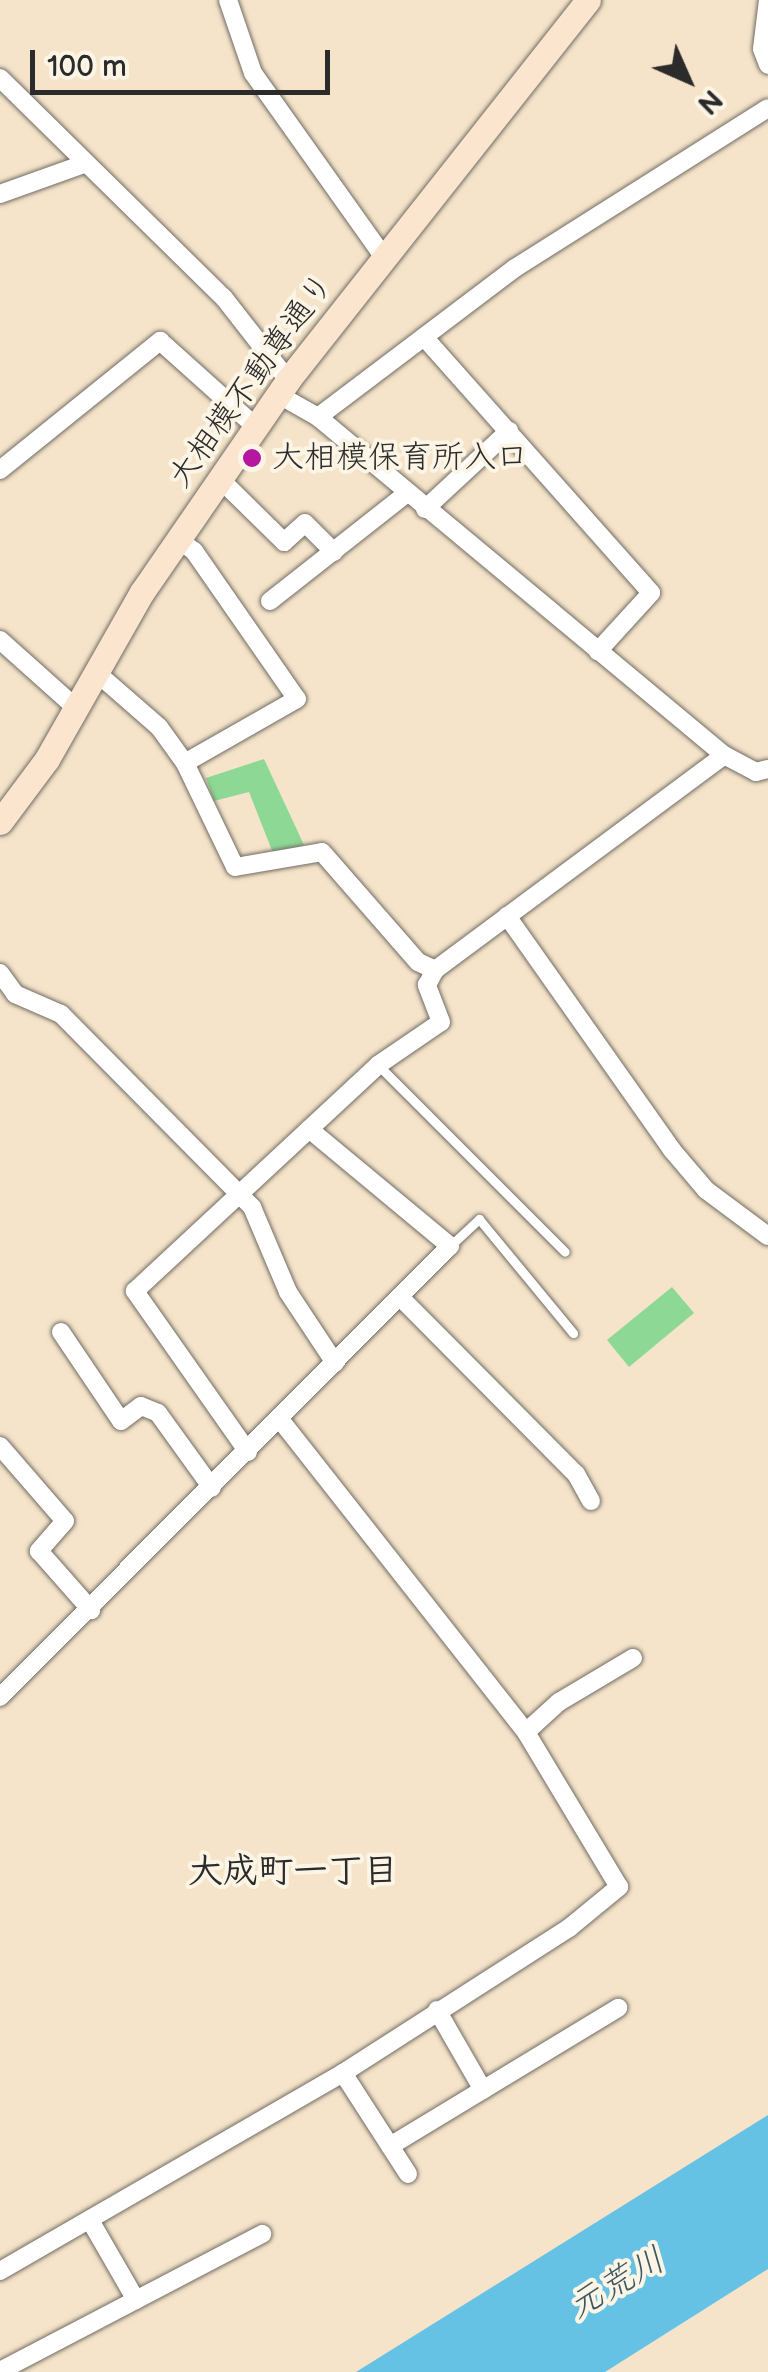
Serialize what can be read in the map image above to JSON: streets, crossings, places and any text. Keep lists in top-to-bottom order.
{
  "streets": {
    "street": ["大相模不動尊通り"]
  },
  "districts": ["大成町一丁目"],
  "water": ["元荒川"],
  "places": ["大相模保育所入口"],
  "scale_bar": "100 m",
  "north": "bottom right"
}
